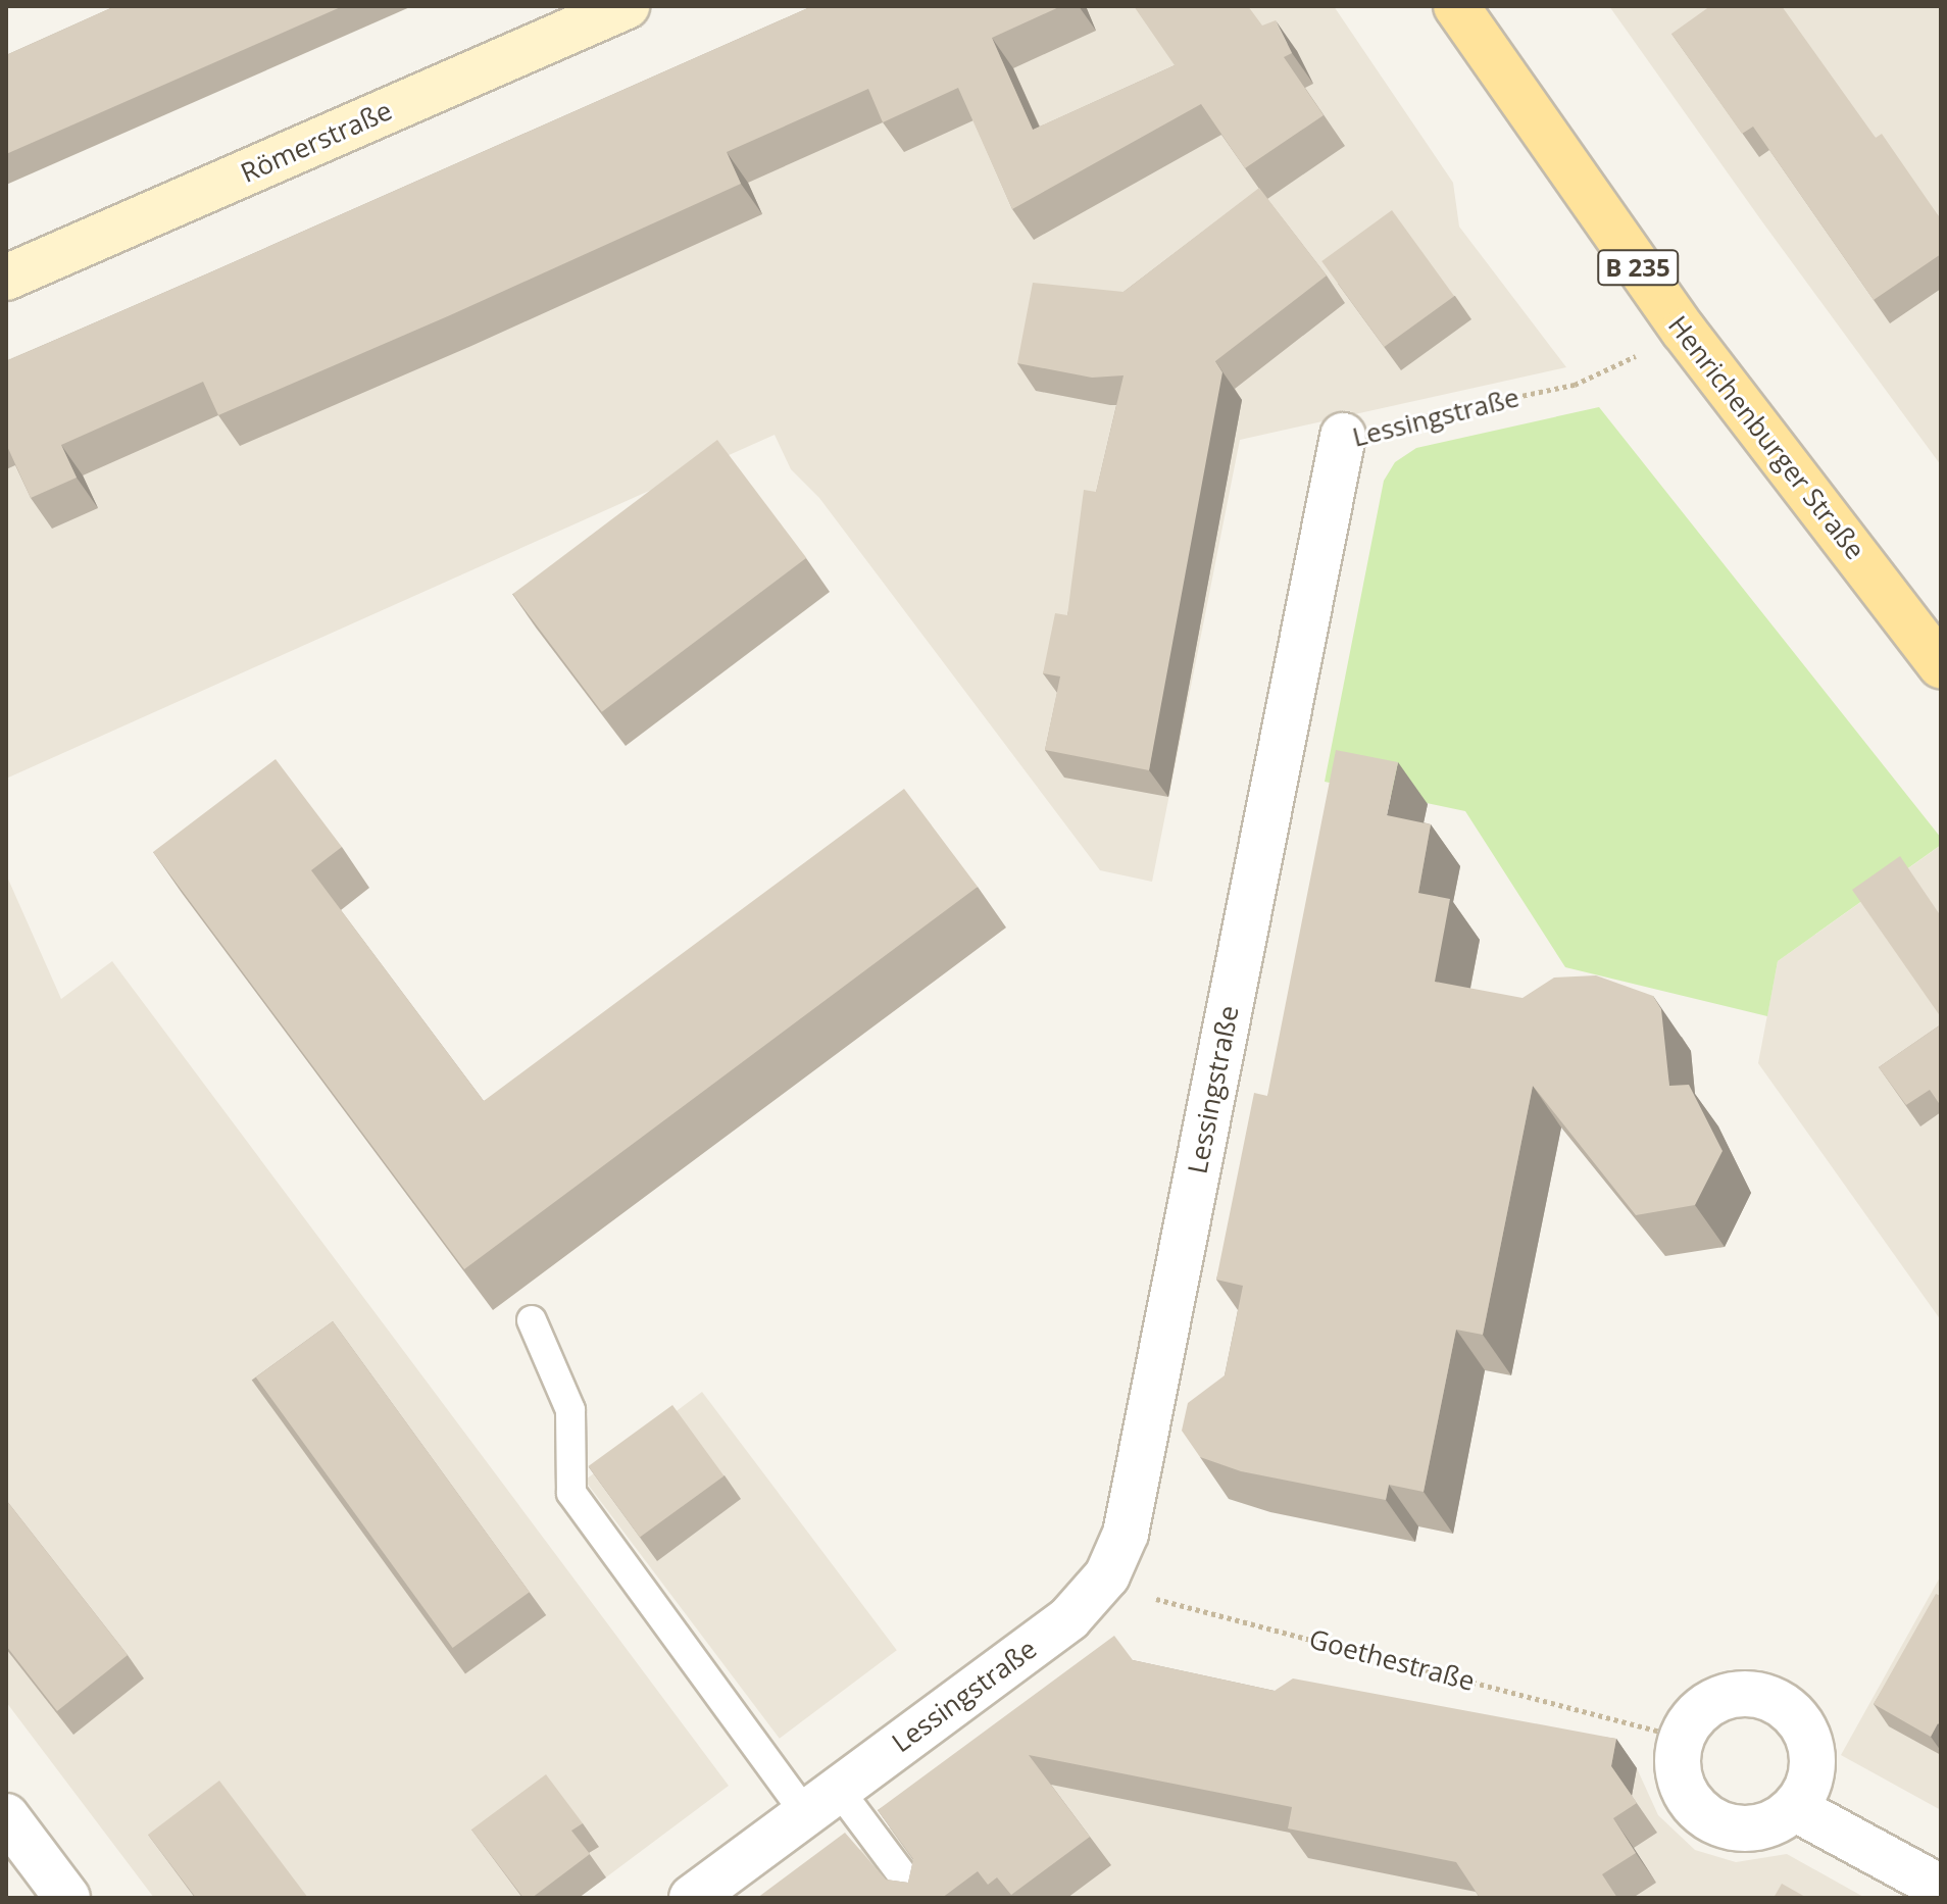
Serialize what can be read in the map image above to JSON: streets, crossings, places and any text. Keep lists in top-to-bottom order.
{
  "streets": {
    "main road": ["Römerstraße", "B 235", "Henrichenburger Straße"],
    "street": ["Lessingstraße"],
    "path": ["Goethestraße"]
  },
  "crossings": [
    ["Lessingstraße", "Henrichenburger Straße"],
    ["Lessingstraße", "Goethestraße"]
  ]
}
